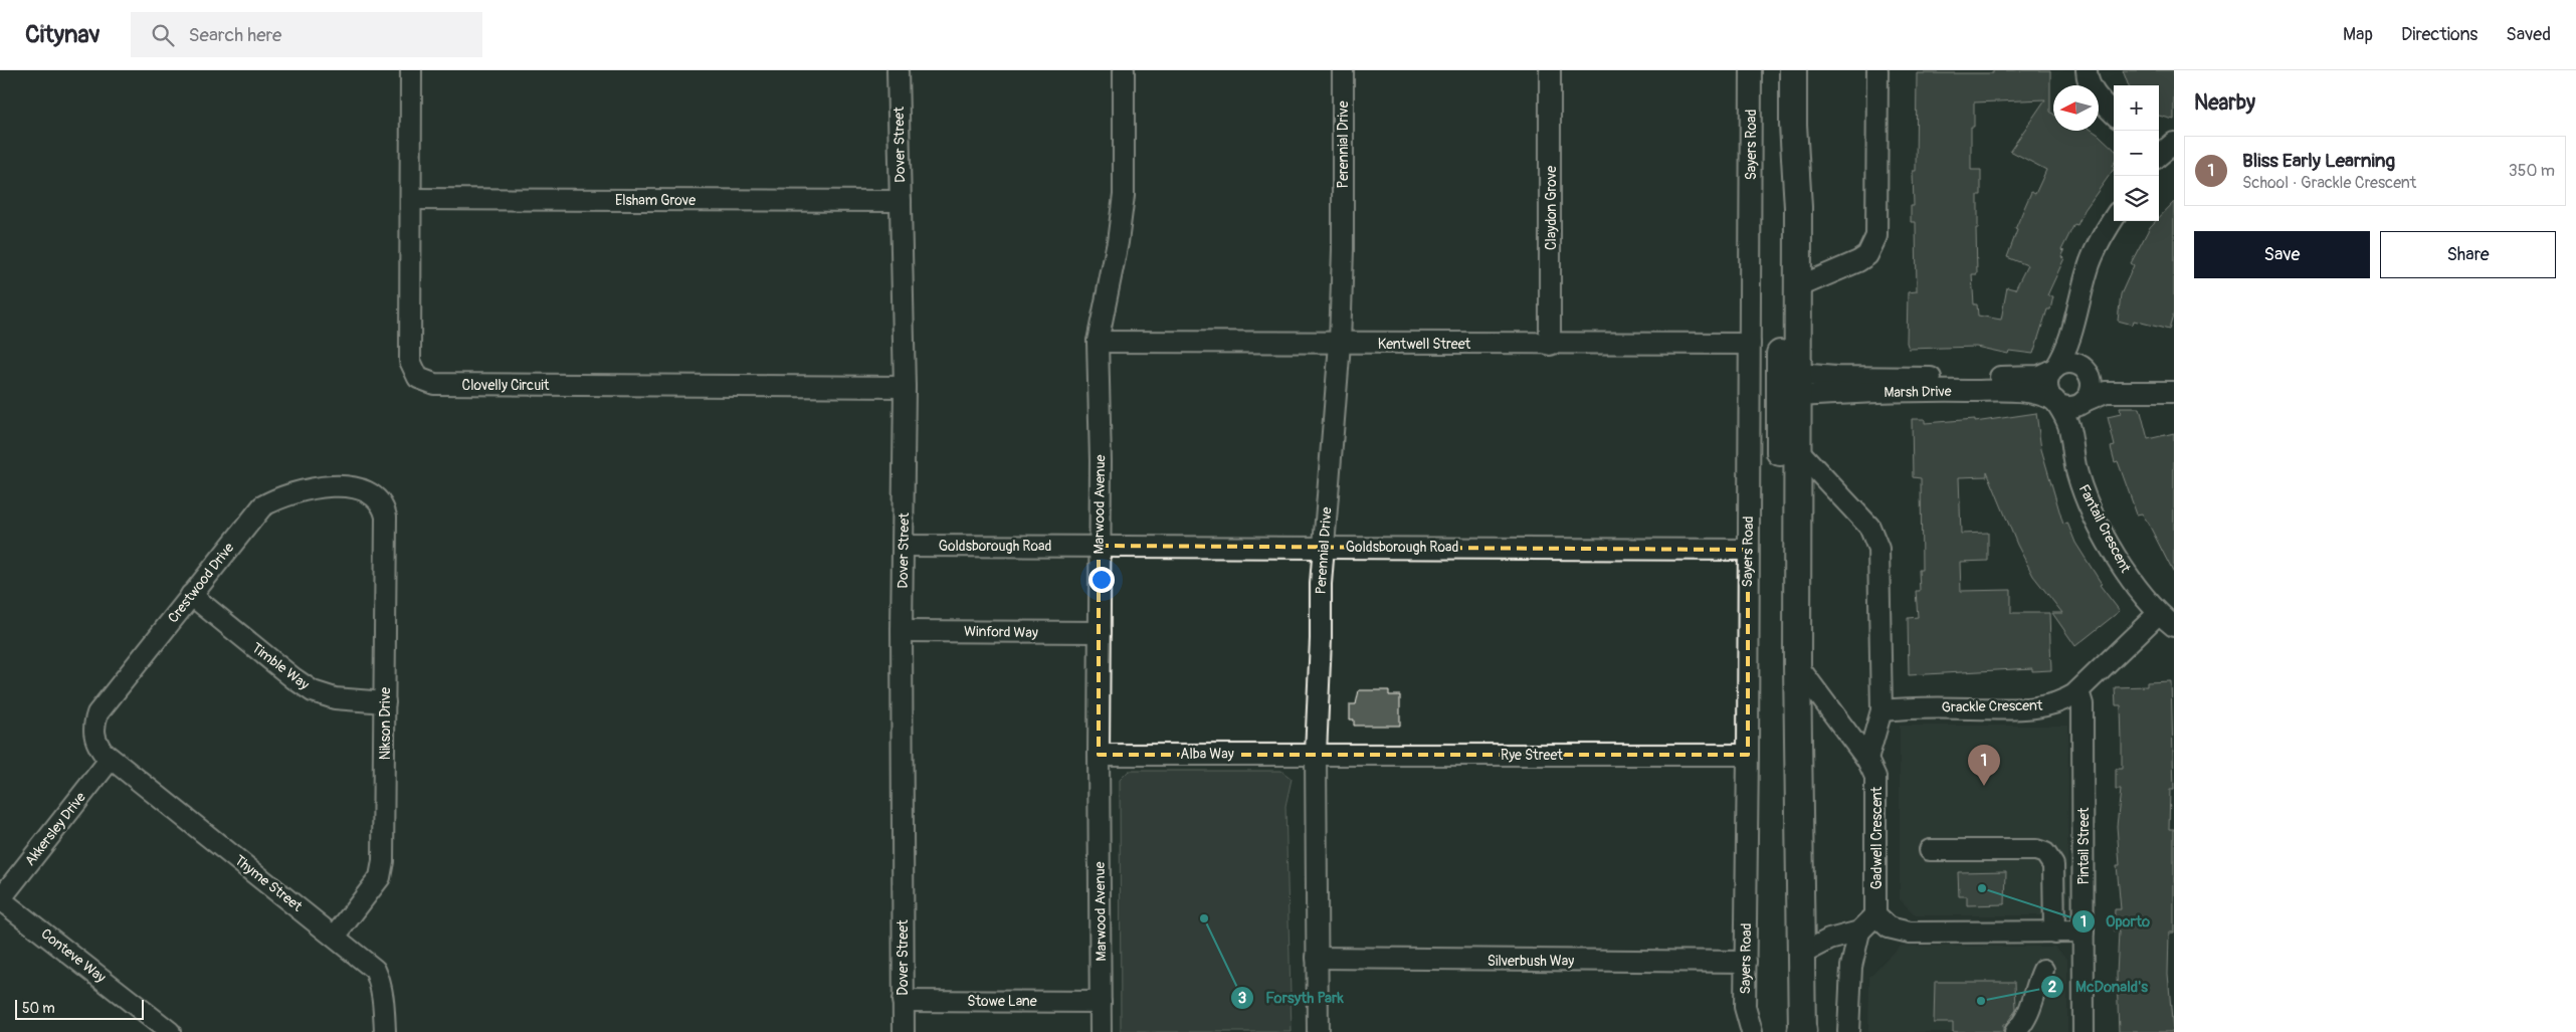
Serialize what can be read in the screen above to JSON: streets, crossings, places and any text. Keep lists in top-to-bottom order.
{
  "streets": {
    "street": [
      "Dover Street",
      "Perennial Drive",
      "Sayers Road",
      "Elsham Grove",
      "Claydon Grove",
      "Kentwell Street",
      "Clovelly Circuit",
      "Marsh Drive",
      "Marwood Avenue",
      "Fantail Crescent",
      "Goldsborough Road",
      "Crestwood Drive",
      "Winford Way",
      "Timble Way",
      "Grackle Crescent",
      "Nikson Drive",
      "Alba Way",
      "Rye Street",
      "Akkersley Drive",
      "Gadwell Crescent",
      "Pintail Street",
      "Thyme Street",
      "Conteve Way",
      "Silverbush Way",
      "Stowe Lane"
    ]
  },
  "crossings": [
    ["Dover Street", "Elsham Grove"],
    ["Dover Street", "Clovelly Circuit"],
    ["Dover Street", "Goldsborough Road"],
    ["Dover Street", "Winford Way"],
    ["Dover Street", "Stowe Lane"],
    ["Perennial Drive", "Kentwell Street"],
    ["Perennial Drive", "Goldsborough Road"],
    ["Perennial Drive", "Alba Way"],
    ["Perennial Drive", "Rye Street"],
    ["Perennial Drive", "Silverbush Way"],
    ["Sayers Road", "Kentwell Street"],
    ["Sayers Road", "Goldsborough Road"],
    ["Sayers Road", "Rye Street"],
    ["Sayers Road", "Silverbush Way"],
    ["Elsham Grove", "Clovelly Circuit"],
    ["Claydon Grove", "Kentwell Street"],
    ["Kentwell Street", "Marwood Avenue"],
    ["Marsh Drive", "Fantail Crescent"],
    ["Marwood Avenue", "Goldsborough Road"],
    ["Marwood Avenue", "Winford Way"],
    ["Marwood Avenue", "Alba Way"],
    ["Marwood Avenue", "Stowe Lane"],
    ["Fantail Crescent", "Grackle Crescent"],
    ["Crestwood Drive", "Timble Way"],
    ["Crestwood Drive", "Nikson Drive"],
    ["Crestwood Drive", "Akkersley Drive"],
    ["Crestwood Drive", "Thyme Street"],
    ["Timble Way", "Nikson Drive"],
    ["Grackle Crescent", "Pintail Street"],
    ["Nikson Drive", "Thyme Street"],
    ["Alba Way", "Rye Street"],
    ["Akkersley Drive", "Thyme Street"],
    ["Akkersley Drive", "Conteve Way"]
  ],
  "places": ["Oporto", "Forsyth Park", "McDonald's"],
  "scale_bar": "50 m",
  "north": "left",
  "page": {
    "header": "Citynav",
    "search": "Search here",
    "nav": ["Map", "Directions", "Saved"],
    "heading": "Nearby",
    "map_buttons": ["+", "−"],
    "list": [
      {
        "mark": "1",
        "name": "Bliss Early Learning",
        "note": "School · Grackle Crescent",
        "value": "350 m"
      }
    ],
    "buttons": ["Save", "Share"],
    "pins": "1",
    "scale": "50 m"
  }
}
